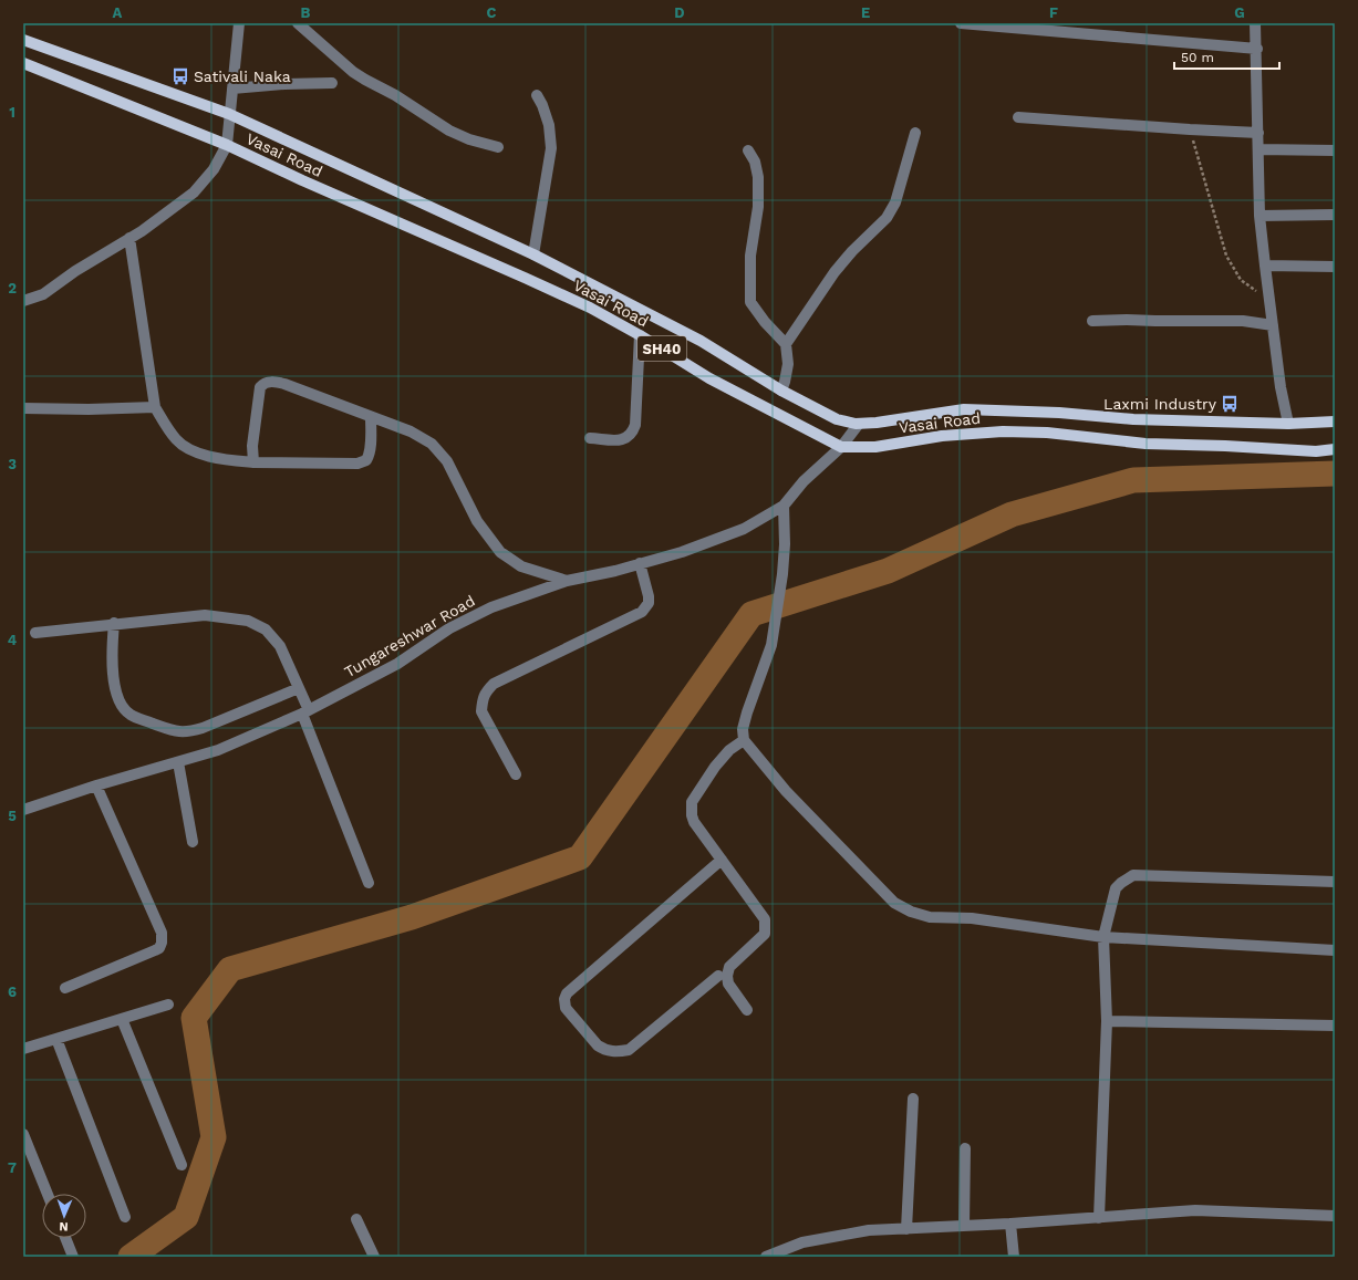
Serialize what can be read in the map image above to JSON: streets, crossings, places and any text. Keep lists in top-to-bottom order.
{
  "streets": {
    "main road": ["Vasai Road", "SH40"],
    "street": ["Tungareshwar Road"]
  },
  "crossings": [
    ["Vasai Road", "Tungareshwar Road"]
  ],
  "places": {
    "bus stop": ["Sativali Naka", "Laxmi Industry"]
  },
  "scale_bar": "50 m",
  "north": "bottom",
  "grid": {
    "columns": [
      "A",
      "B",
      "C",
      "D",
      "E",
      "F",
      "G"
    ],
    "rows": [
      "1",
      "2",
      "3",
      "4",
      "5",
      "6",
      "7"
    ]
  }
}
